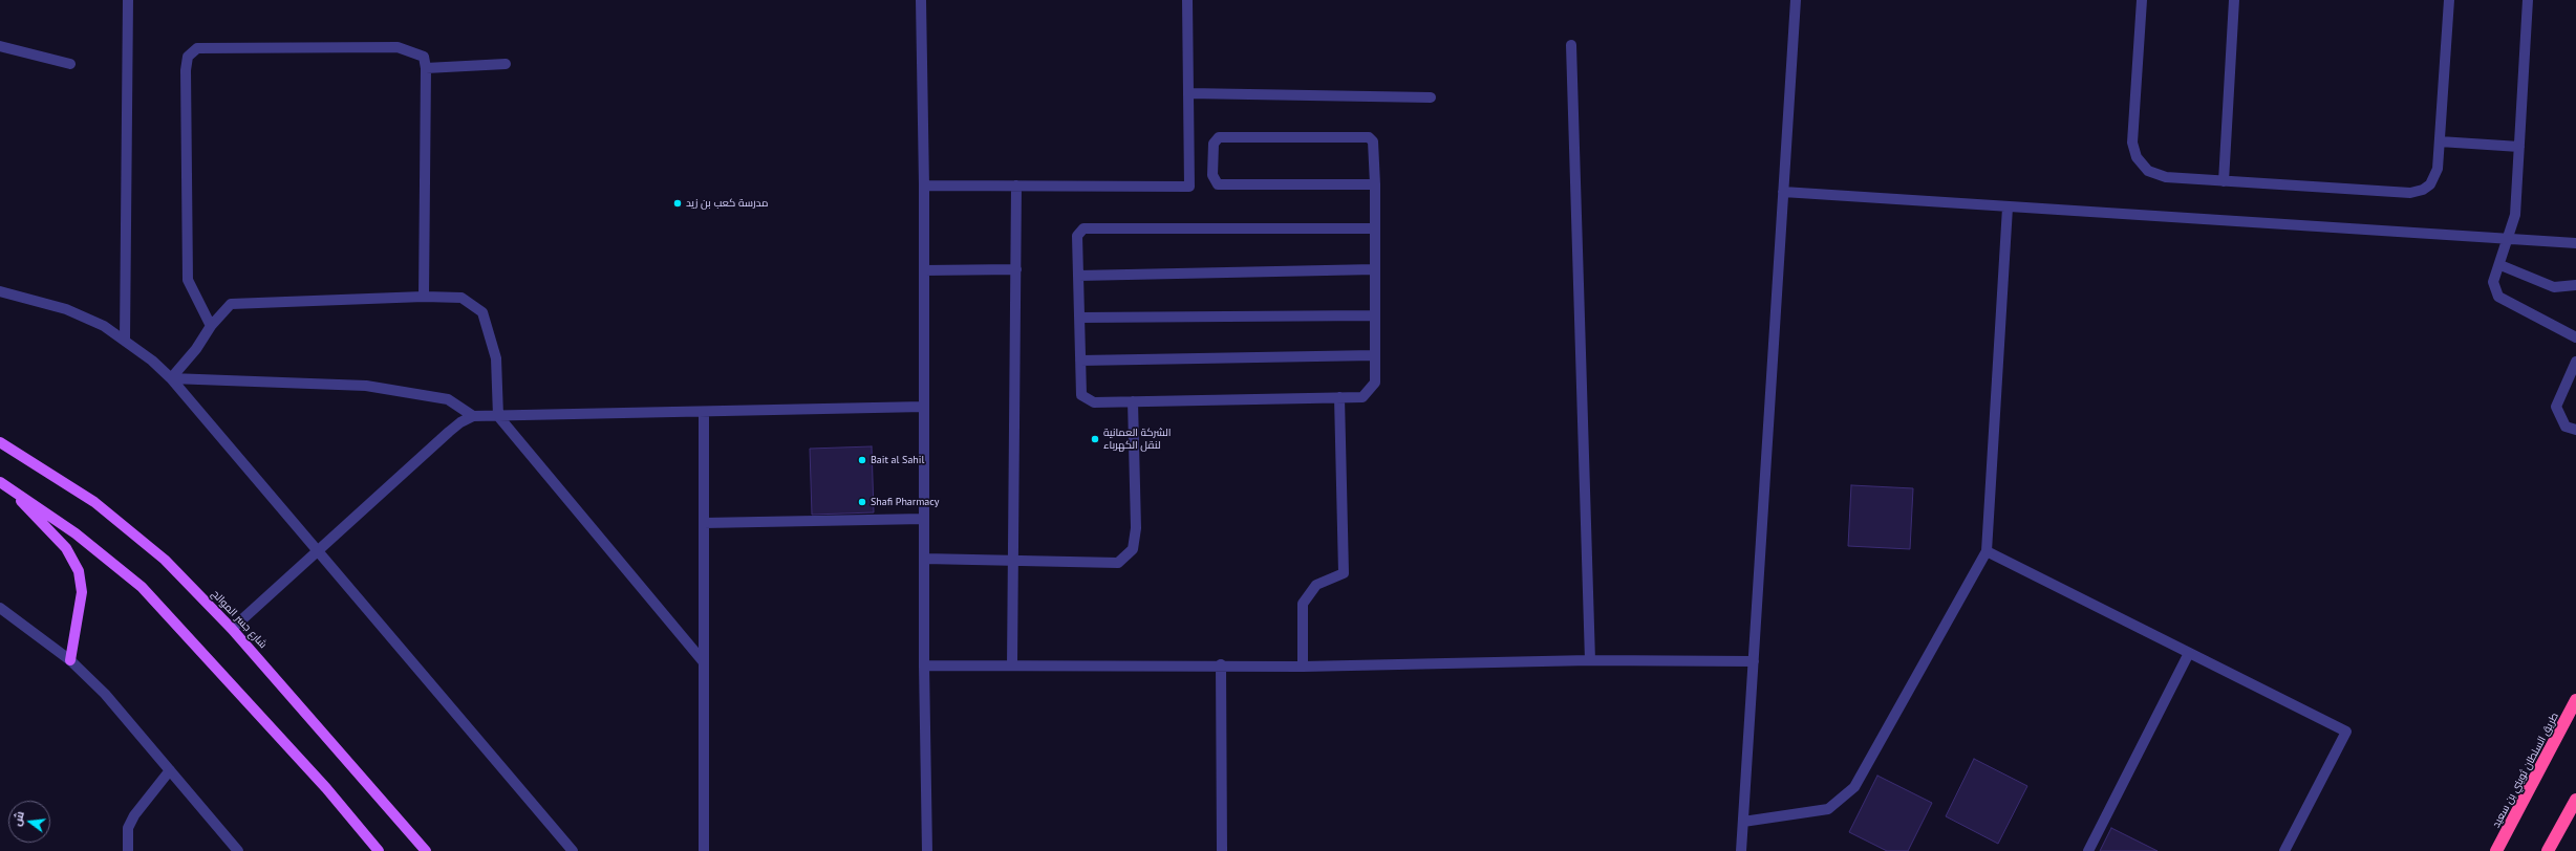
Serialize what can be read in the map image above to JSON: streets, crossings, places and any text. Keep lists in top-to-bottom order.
{
  "streets": {
    "highway": ["طريق السلطان ثويني بن سعيد"],
    "main road": ["شارع جسر الموالح"]
  },
  "places": [
    "مدرسة كعب بن زيد",
    "الشرکة العمانیة لنقل الکهرباء",
    "Bait al Sahil",
    "Shafi Pharmacy"
  ],
  "north": "left"
}
